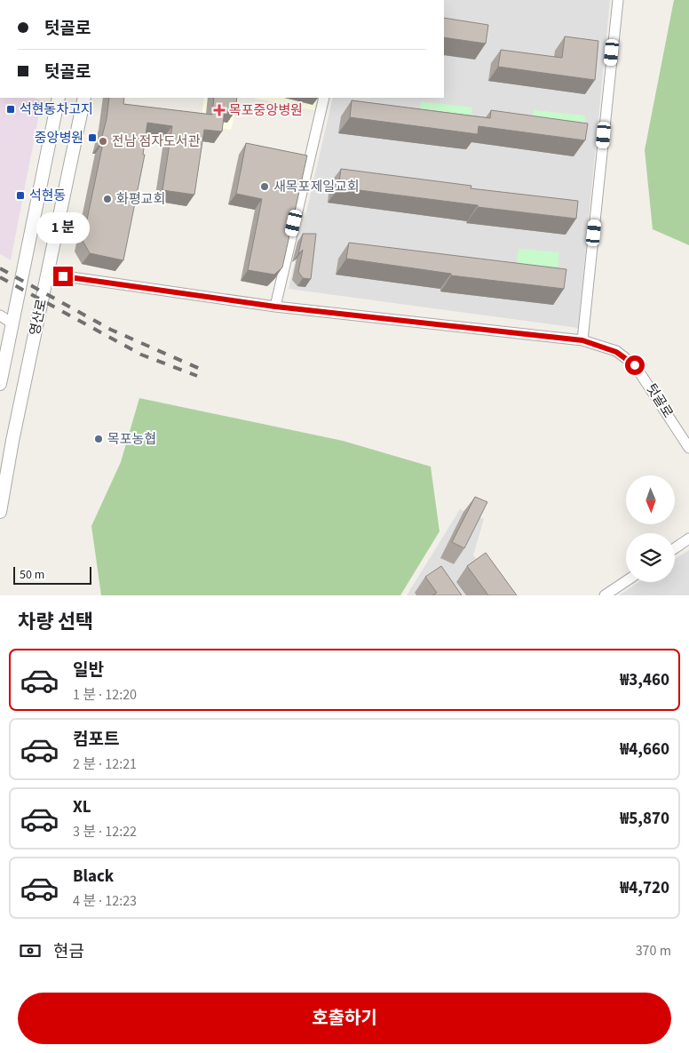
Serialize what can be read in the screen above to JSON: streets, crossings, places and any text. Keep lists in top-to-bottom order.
{
  "streets": {
    "street": ["영산로", "텃골로"]
  },
  "crossings": [
    ["영산로", "텃골로"]
  ],
  "places": {
    "transit": ["석현동차고지", "중앙병원", "석현동"],
    "health": ["목포중앙병원"],
    "other": [
      "전남 점자도서관",
      "새목포제일교회",
      "화평교회",
      "목포농협"
    ]
  },
  "scale_bar": "50 m",
  "north": "bottom",
  "page": {
    "banner": ["텃골로", "텃골로"],
    "bubble": "1 분",
    "scale": "50 m",
    "heading": "차량 선택",
    "list": [
      {
        "name": "일반",
        "note": "1 분 · 12:20",
        "value": "₩3,460"
      },
      {
        "name": "컴포트",
        "note": "2 분 · 12:21",
        "value": "₩4,660"
      },
      {
        "name": "XL",
        "note": "3 분 · 12:22",
        "value": "₩5,870"
      },
      {
        "name": "Black",
        "note": "4 분 · 12:23",
        "value": "₩4,720"
      }
    ],
    "pay": ["현금", "370 m"],
    "buttons": "호출하기"
  }
}
